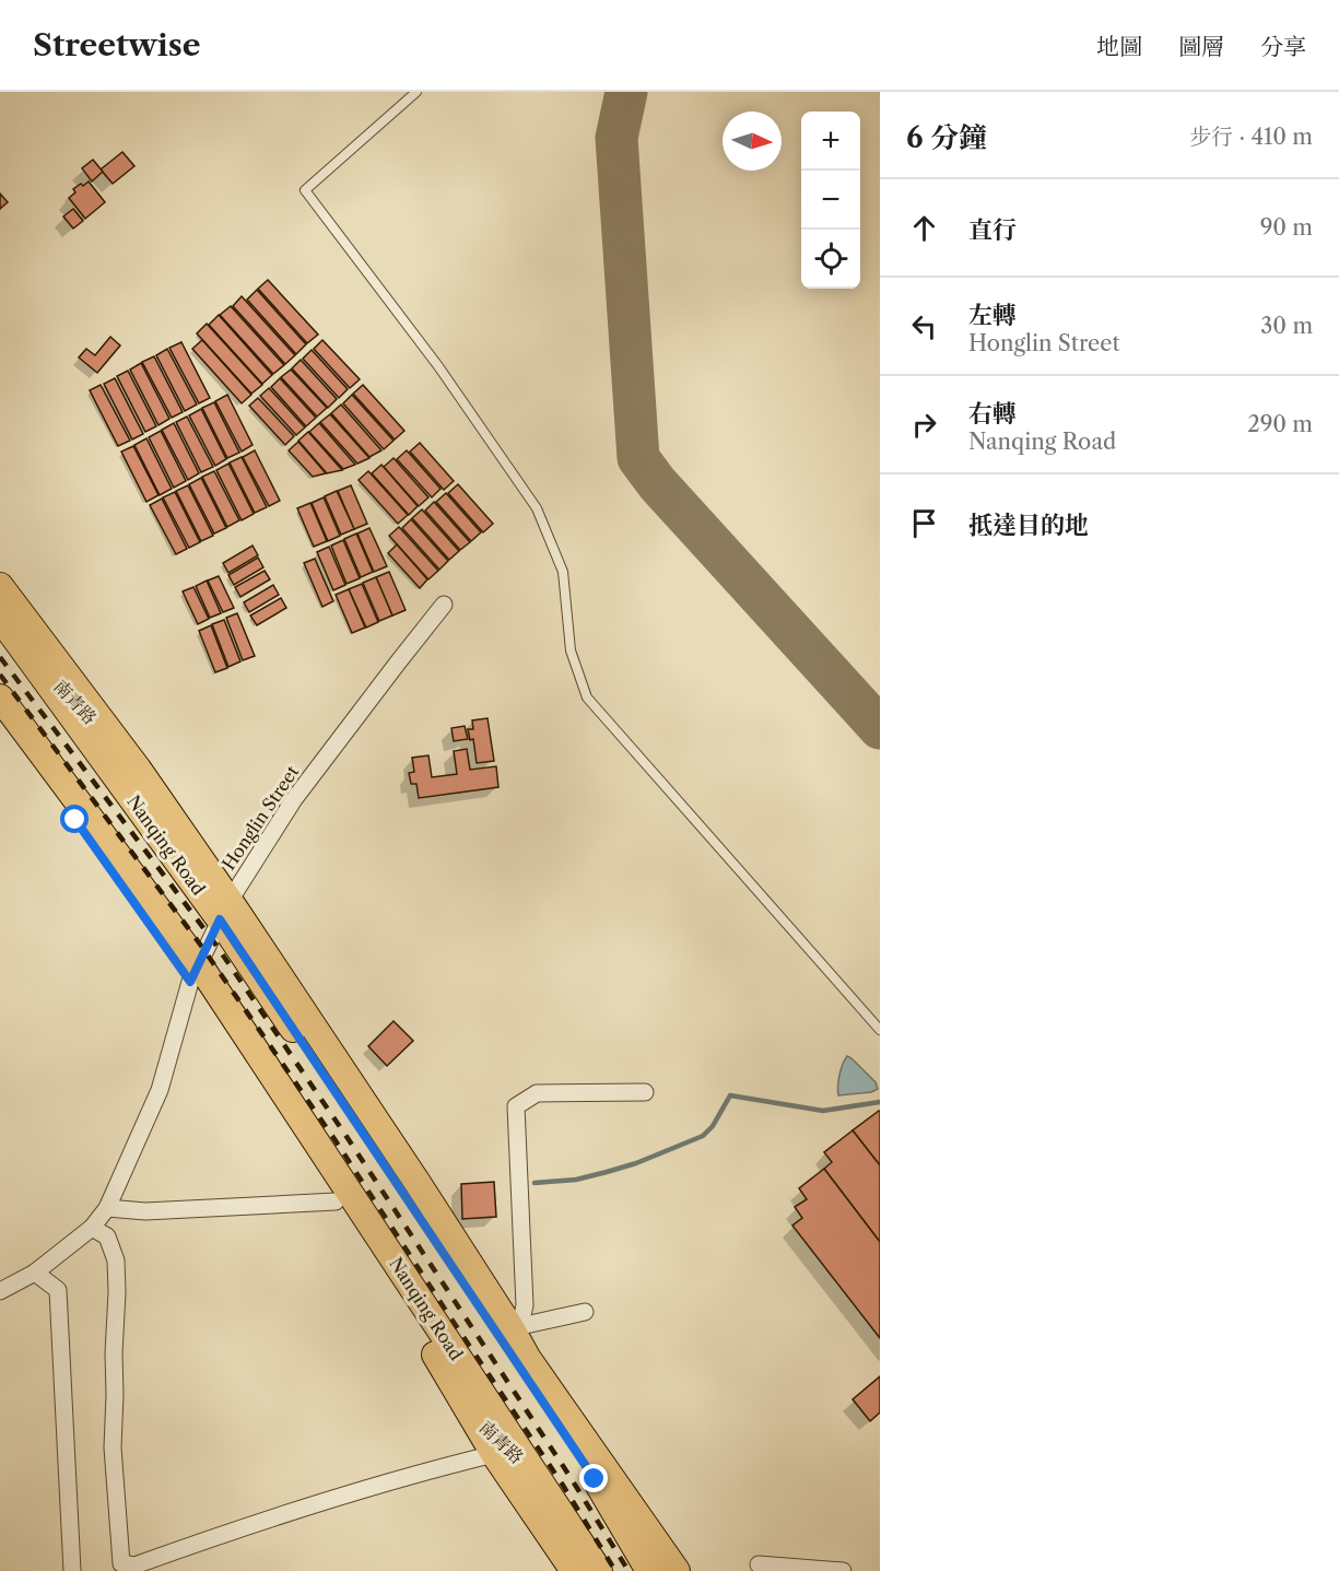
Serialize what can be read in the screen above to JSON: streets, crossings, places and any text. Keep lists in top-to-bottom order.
{
  "streets": {
    "main road": ["南青路", "Nanqing Road"],
    "street": ["Honglin Street"]
  },
  "crossings": [
    ["南青路", "Nanqing Road"],
    ["Honglin Street", "Nanqing Road"]
  ],
  "north": "right",
  "page": {
    "header": "Streetwise",
    "nav": ["地圖", "圖層", "分享"],
    "heading": ["6 分鐘", "步行 · 410 m"],
    "map_buttons": ["+", "−"],
    "list": [
      ["直行", "90 m"],
      ["左轉", "Honglin Street", "30 m"],
      ["右轉", "Nanqing Road", "290 m"],
      "抵達目的地"
    ]
  }
}
